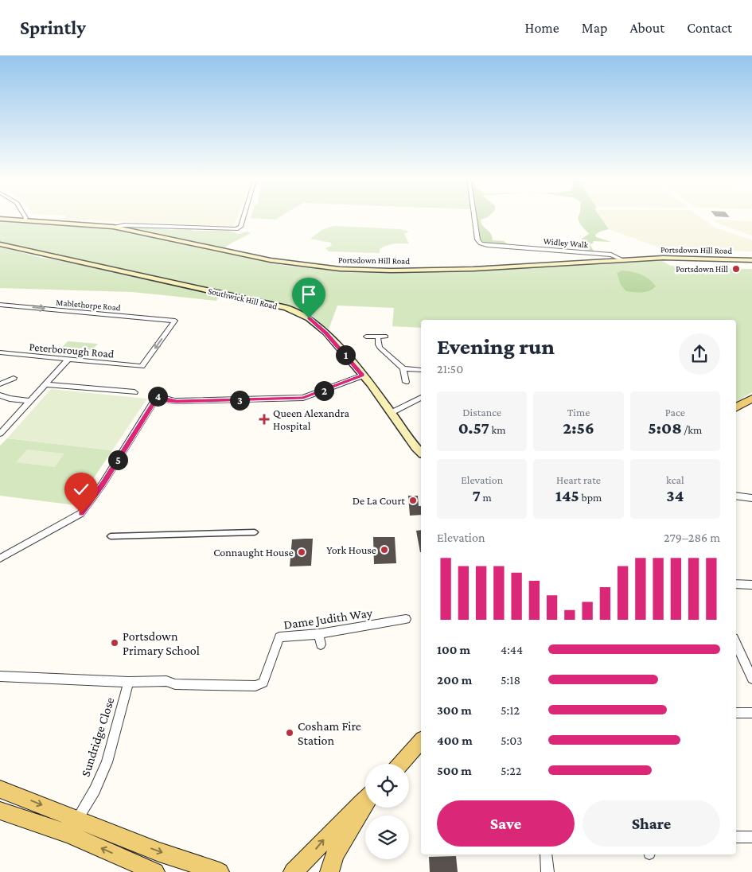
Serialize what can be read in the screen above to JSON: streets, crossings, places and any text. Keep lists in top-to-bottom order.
{
  "streets": {
    "main road": ["Portsdown Hill Road", "Southwick Hill Road"],
    "street": [
      "Widley Walk",
      "Mablethorpe Road",
      "Peterborough Road",
      "Dame Judith Way",
      "Sundridge Close"
    ]
  },
  "crossings": [
    ["Widley Walk", "Portsdown Hill Road"],
    ["Mablethorpe Road", "Peterborough Road"],
    ["Dame Judith Way", "Sundridge Close"]
  ],
  "places": {
    "other": [
      "Portsdown Hill",
      "De La Court",
      "York House",
      "Connaught House",
      "Portsdown Primary School",
      "Cosham Fire Station"
    ],
    "health": ["Queen Alexandra Hospital"]
  },
  "page": {
    "header": "Sprintly",
    "nav": [
      "Home",
      "Map",
      "About",
      "Contact"
    ],
    "heading": ["Evening run", "21:50"],
    "pins": [
      "1",
      "2",
      "4",
      "3",
      "5"
    ],
    "stats": [
      ["Distance", "0.57 km"],
      ["Time", "2:56"],
      ["Pace", "5:08 /km"],
      ["Elevation", "7 m"],
      ["Heart rate", "145 bpm"],
      ["kcal", "34"]
    ],
    "chart": ["Elevation", "279–286 m"],
    "list": [
      {
        "name": "100 m",
        "note": "4:44"
      },
      {
        "name": "200 m",
        "note": "5:18"
      },
      {
        "name": "300 m",
        "note": "5:12"
      },
      {
        "name": "400 m",
        "note": "5:03"
      },
      {
        "name": "500 m",
        "note": "5:22"
      }
    ],
    "buttons": ["Save", "Share"]
  }
}
